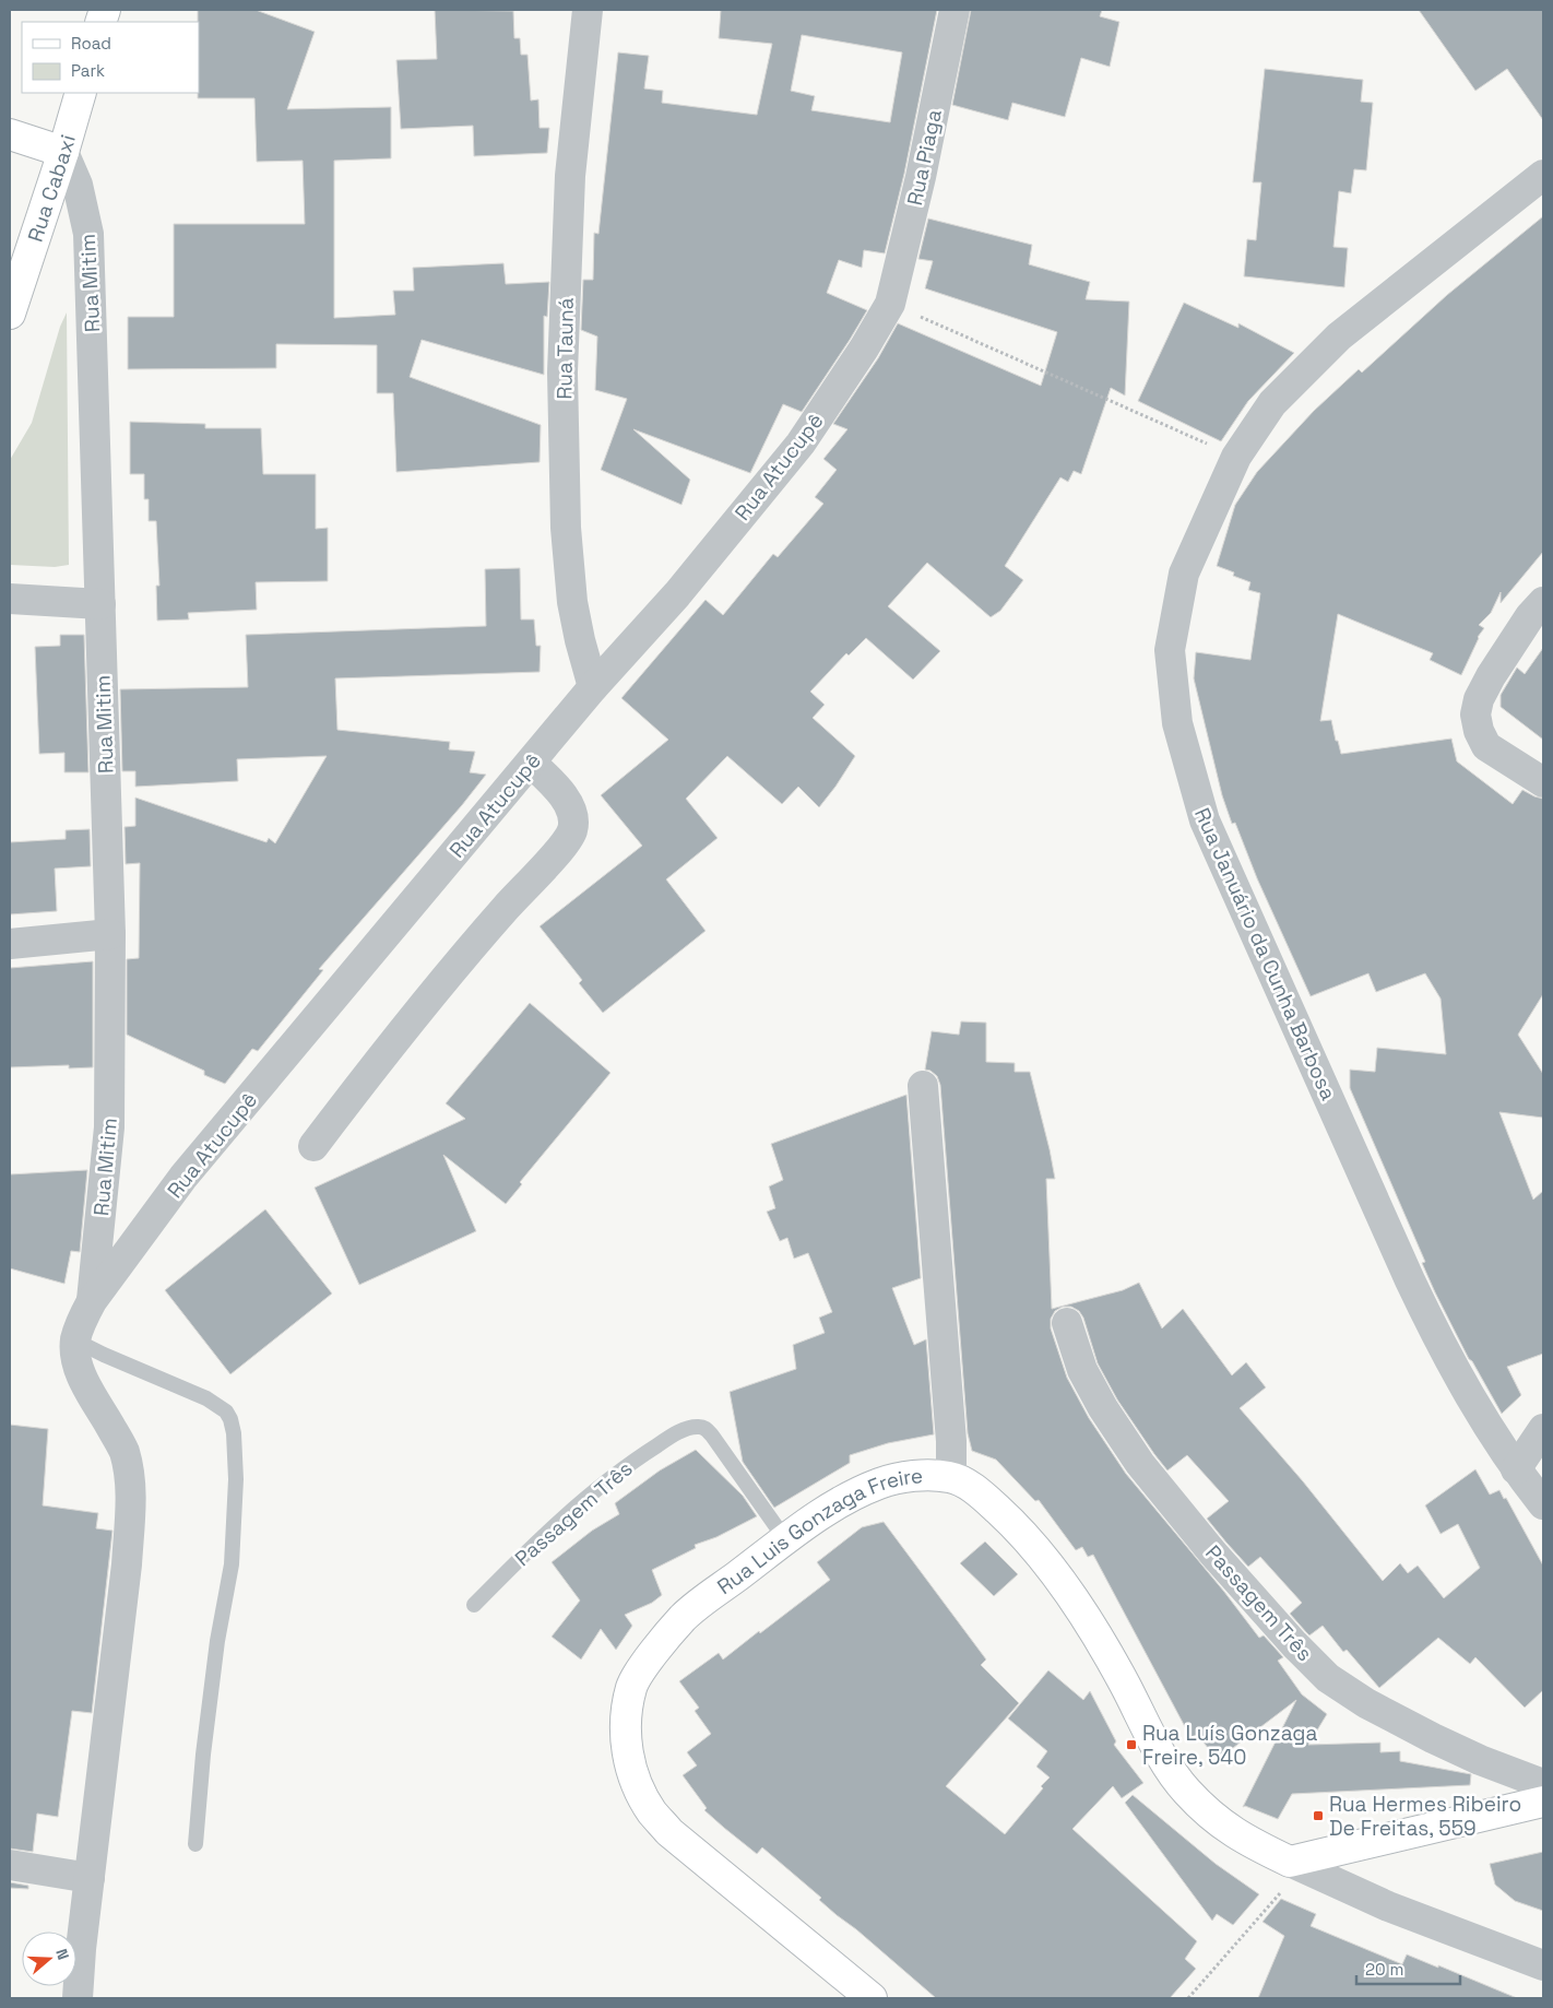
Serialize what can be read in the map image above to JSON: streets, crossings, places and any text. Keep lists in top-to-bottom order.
{
  "streets": {
    "street": [
      "Rua Piaga",
      "Rua Cabaxi",
      "Rua Mitim",
      "Rua Tauná",
      "Rua Atucupê",
      "Rua Januário da Cunha Barbosa",
      "Passagem Três",
      "Rua Luis Gonzaga Freire"
    ]
  },
  "crossings": [
    ["Rua Piaga", "Rua Atucupê"],
    ["Rua Cabaxi", "Rua Mitim"],
    ["Rua Mitim", "Rua Atucupê"],
    ["Rua Tauná", "Rua Atucupê"],
    ["Passagem Três", "Rua Luis Gonzaga Freire"]
  ],
  "places": {
    "transit": ["Rua Luís Gonzaga Freire, 540", "Rua Hermes Ribeiro De Freitas, 559"]
  },
  "legend": ["Road", "Park"],
  "scale_bar": "20 m",
  "north": "right"
}
